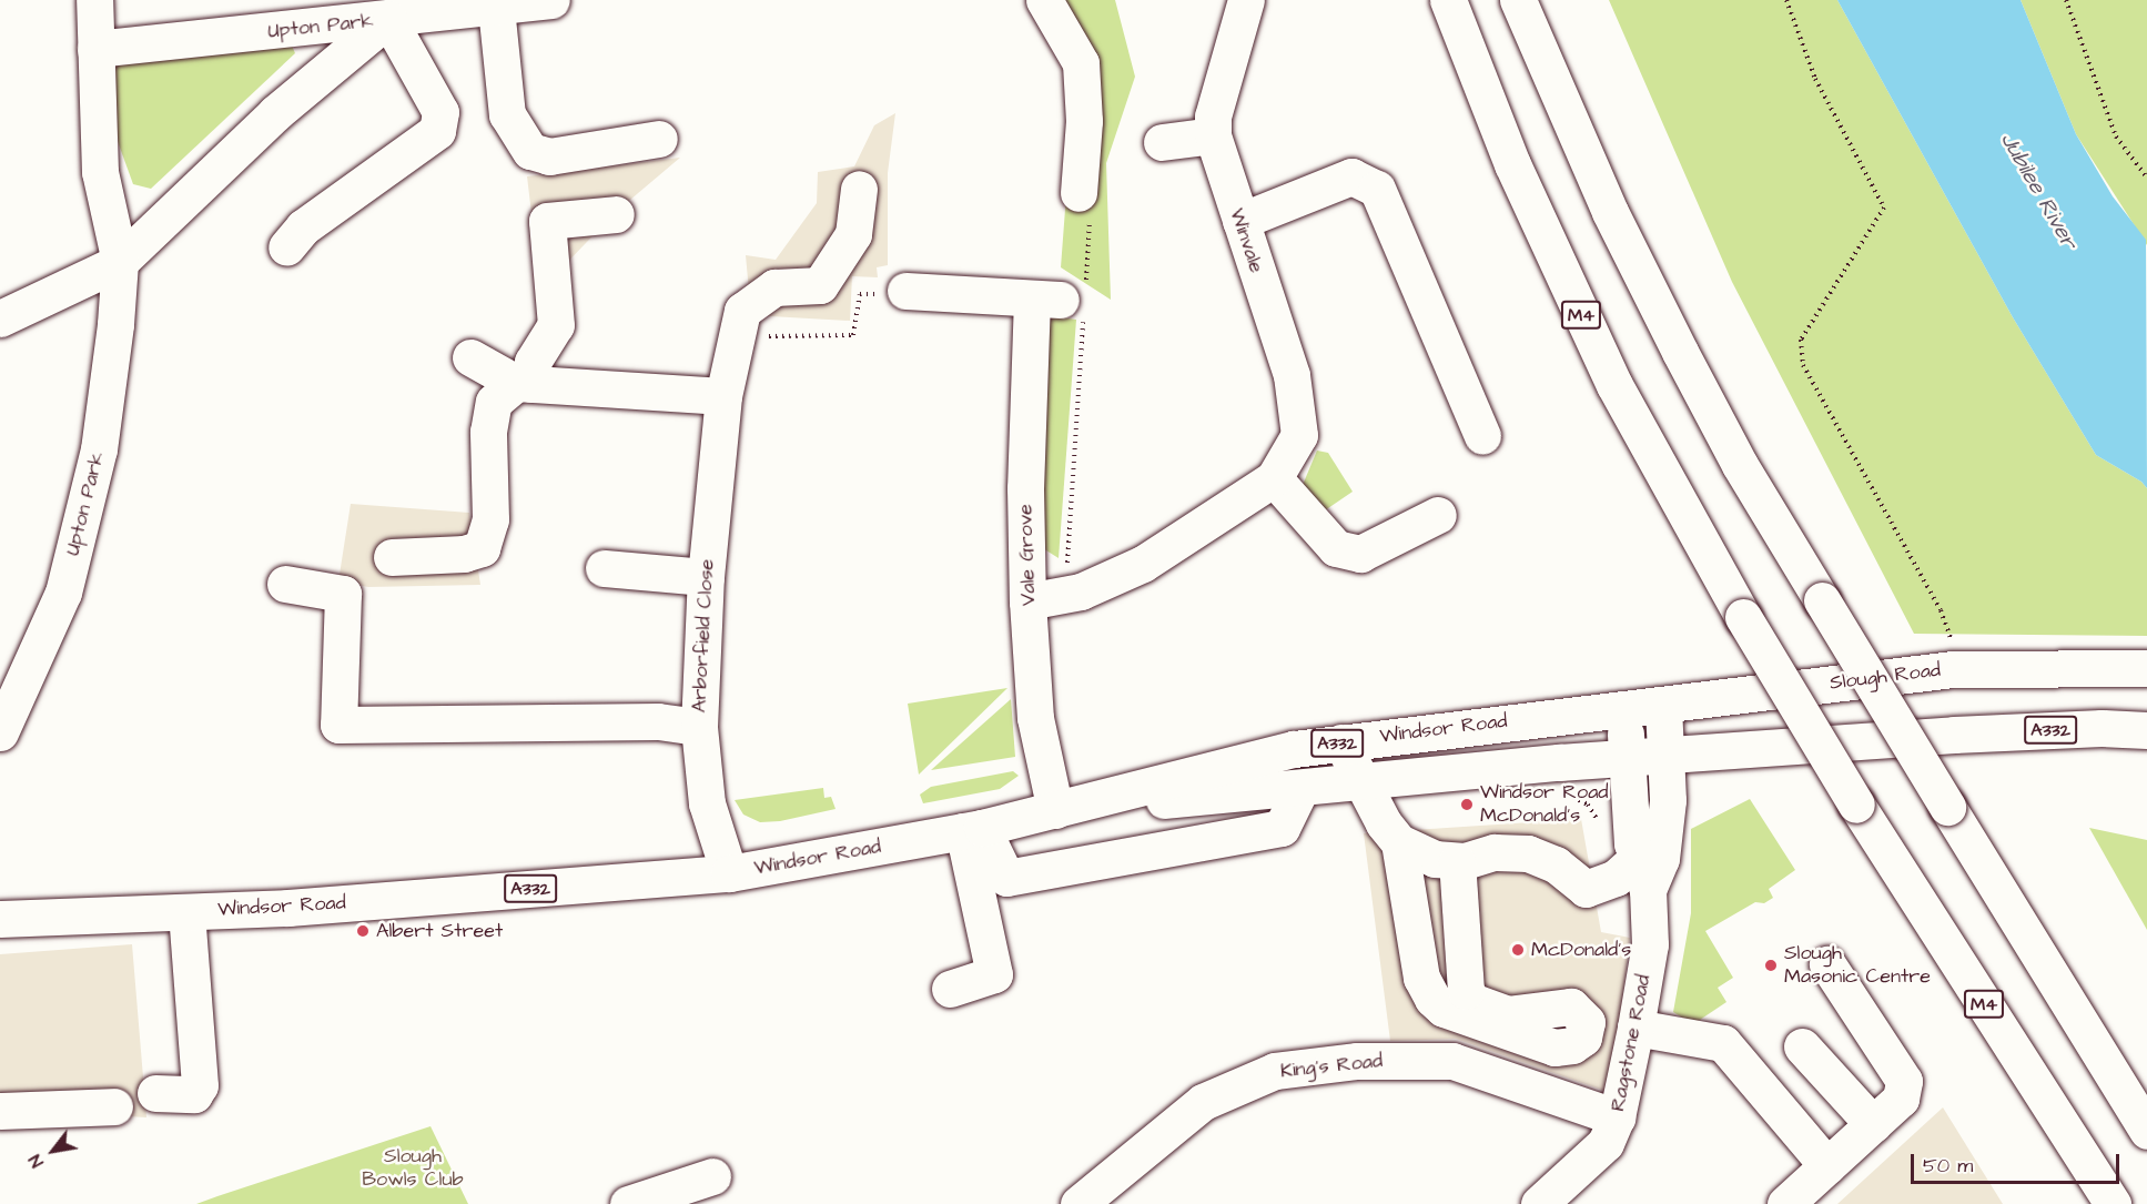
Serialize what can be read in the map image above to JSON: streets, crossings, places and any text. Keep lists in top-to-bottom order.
{
  "streets": {
    "main road": [
      "Upton Park",
      "Winvale",
      "M4",
      "Vale Grove",
      "Arborfield Close",
      "Slough Road",
      "Windsor Road",
      "A332",
      "Ragstone Road",
      "King's Road"
    ]
  },
  "crossings": [
    ["Winvale", "Vale Grove"],
    ["Vale Grove", "Windsor Road"],
    ["Vale Grove", "A332"],
    ["Arborfield Close", "Windsor Road"],
    ["Slough Road", "Windsor Road"],
    ["Slough Road", "Ragstone Road"],
    ["Windsor Road", "A332"],
    ["Windsor Road", "Ragstone Road"],
    ["A332", "Ragstone Road"],
    ["Ragstone Road", "King's Road"]
  ],
  "water": ["Jubilee River"],
  "parks": ["Slough Bowls Club"],
  "places": [
    "Windsor Road McDonald's",
    "Albert Street",
    "McDonald's",
    "Slough Masonic Centre"
  ],
  "scale_bar": "50 m",
  "north": "bottom left"
}
